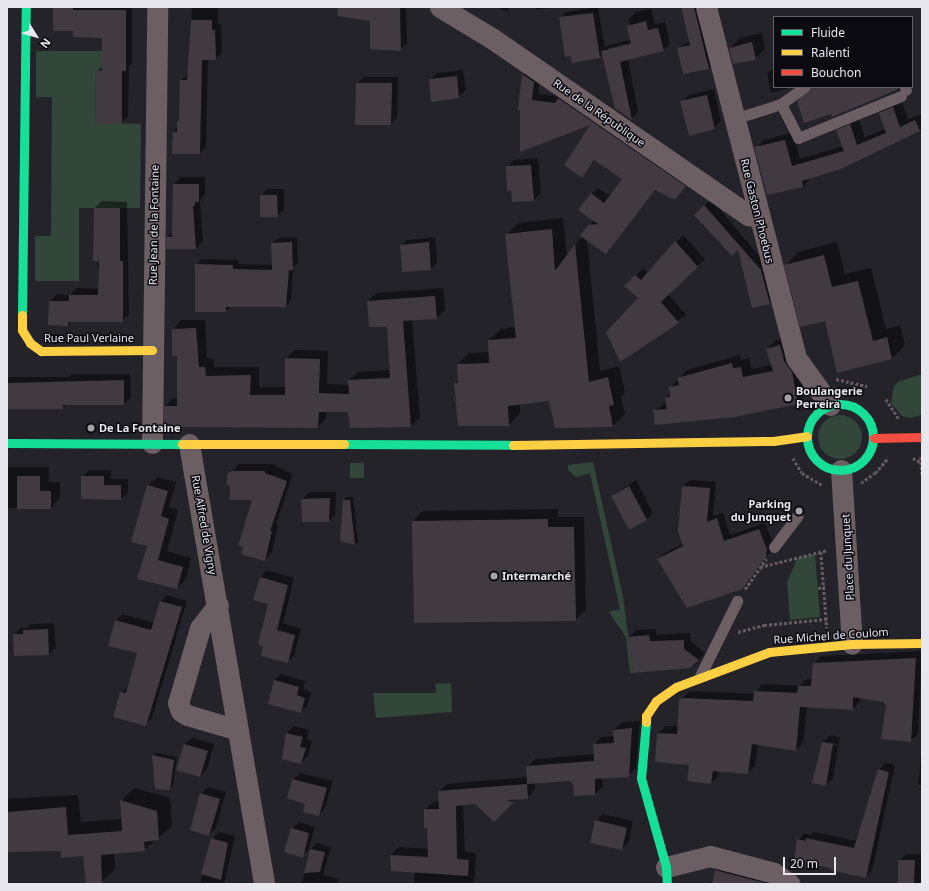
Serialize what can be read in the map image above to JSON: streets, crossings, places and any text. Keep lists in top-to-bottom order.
{
  "streets": {
    "street": [
      "Rue de la République",
      "Rue Gaston Phoebus",
      "Rue Jean de la Fontaine",
      "Rue Paul Verlaine",
      "Rue Alfred de Vigny",
      "Place du Junquet",
      "Rue Michel de Coulom"
    ]
  },
  "crossings": [
    ["Rue de la République", "Rue Gaston Phoebus"],
    ["Rue Gaston Phoebus", "Place du Junquet"],
    ["Rue Jean de la Fontaine", "Rue Paul Verlaine"],
    ["Place du Junquet", "Rue Michel de Coulom"]
  ],
  "places": [
    "Boulangerie Perreira",
    "De La Fontaine",
    "Parking du Junquet",
    "Intermarché"
  ],
  "legend": ["Fluide", "Ralenti", "Bouchon"],
  "scale_bar": "20 m",
  "north": "bottom right"
}
